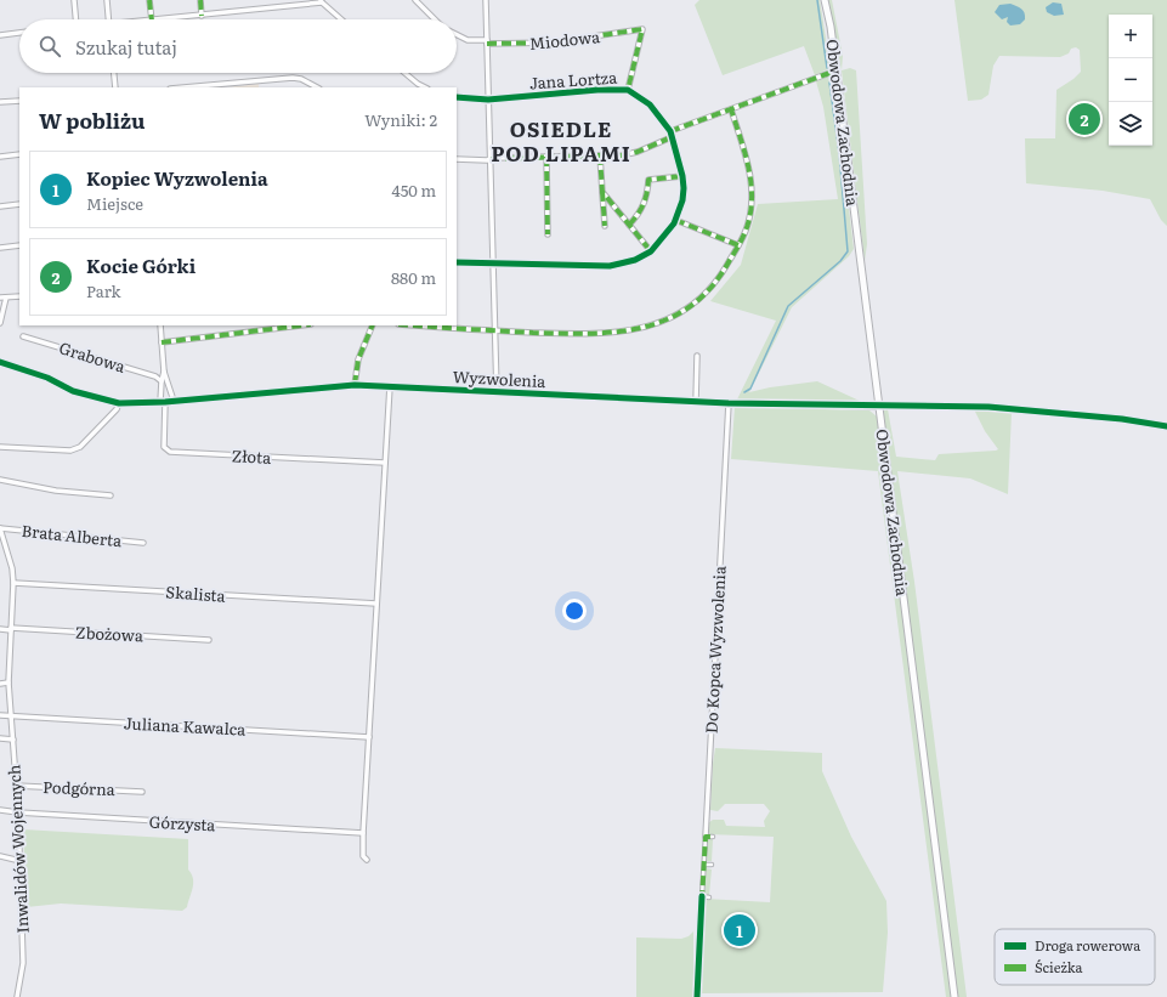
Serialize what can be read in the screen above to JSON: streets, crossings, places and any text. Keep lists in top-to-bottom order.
{
  "streets": {
    "main road": ["Obwodowa Zachodnia"],
    "street": [
      "Miodowa",
      "Jana Lortza",
      "Grabowa",
      "Wyzwolenia",
      "Złota",
      "Brata Alberta",
      "Skalista",
      "Zbożowa",
      "Do Kopca Wyzwolenia",
      "Juliana Kawalca",
      "Podgórna",
      "Górzysta",
      "Inwalidów Wojennych"
    ]
  },
  "crossings": [
    ["Miodowa", "Jana Lortza"],
    ["Obwodowa Zachodnia", "Wyzwolenia"],
    ["Wyzwolenia", "Złota"],
    ["Wyzwolenia", "Do Kopca Wyzwolenia"],
    ["Brata Alberta", "Inwalidów Wojennych"],
    ["Skalista", "Inwalidów Wojennych"],
    ["Zbożowa", "Inwalidów Wojennych"],
    ["Juliana Kawalca", "Inwalidów Wojennych"],
    ["Podgórna", "Inwalidów Wojennych"],
    ["Górzysta", "Inwalidów Wojennych"]
  ],
  "districts": ["OSIEDLE POD LIPAMI"],
  "legend": ["Droga rowerowa", "Ścieżka"],
  "page": {
    "map_buttons": ["+", "−"],
    "search": "Szukaj tutaj",
    "heading": ["W pobliżu", "Wyniki: 2"],
    "pins": ["2", "1"],
    "list": [
      {
        "mark": "1",
        "name": "Kopiec Wyzwolenia",
        "note": "Miejsce",
        "value": "450 m"
      },
      {
        "mark": "2",
        "name": "Kocie Górki",
        "note": "Park",
        "value": "880 m"
      }
    ]
  }
}
